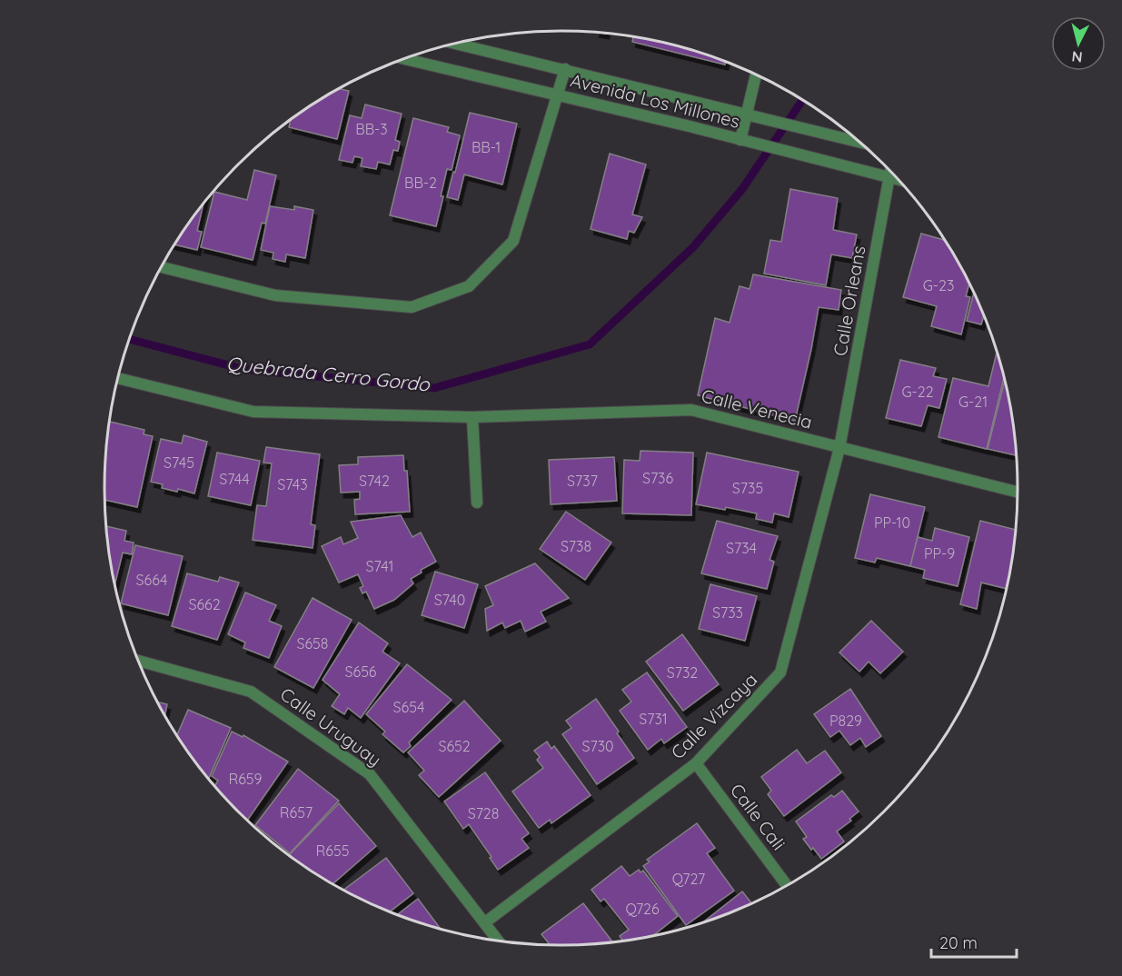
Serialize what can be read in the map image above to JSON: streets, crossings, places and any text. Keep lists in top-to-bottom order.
{
  "streets": {
    "street": [
      "Avenida Los Millones",
      "Calle Orleans",
      "Calle Venecia",
      "Calle Vizcaya",
      "Calle Uruguay",
      "Calle Cali"
    ]
  },
  "crossings": [
    ["Avenida Los Millones", "Calle Orleans"],
    ["Calle Orleans", "Calle Venecia"],
    ["Calle Orleans", "Calle Vizcaya"],
    ["Calle Venecia", "Calle Vizcaya"],
    ["Calle Vizcaya", "Calle Uruguay"],
    ["Calle Vizcaya", "Calle Cali"]
  ],
  "water": ["Quebrada Cerro Gordo"],
  "house_numbers": [
    "BB-3",
    "BB-1",
    "BB-2",
    "G-23",
    "G-22",
    "G-21",
    "S745",
    "S736",
    "S744",
    "S742",
    "S737",
    "S743",
    "S735",
    "PP-10",
    "S738",
    "S734",
    "PP-9",
    "S741",
    "S664",
    "S740",
    "S662",
    "S733",
    "S658",
    "S656",
    "S732",
    "S654",
    "S731",
    "P829",
    "S652",
    "S730",
    "R659",
    "R657",
    "S728",
    "R655",
    "Q727",
    "Q726"
  ],
  "scale_bar": "20 m",
  "north": "bottom"
}
